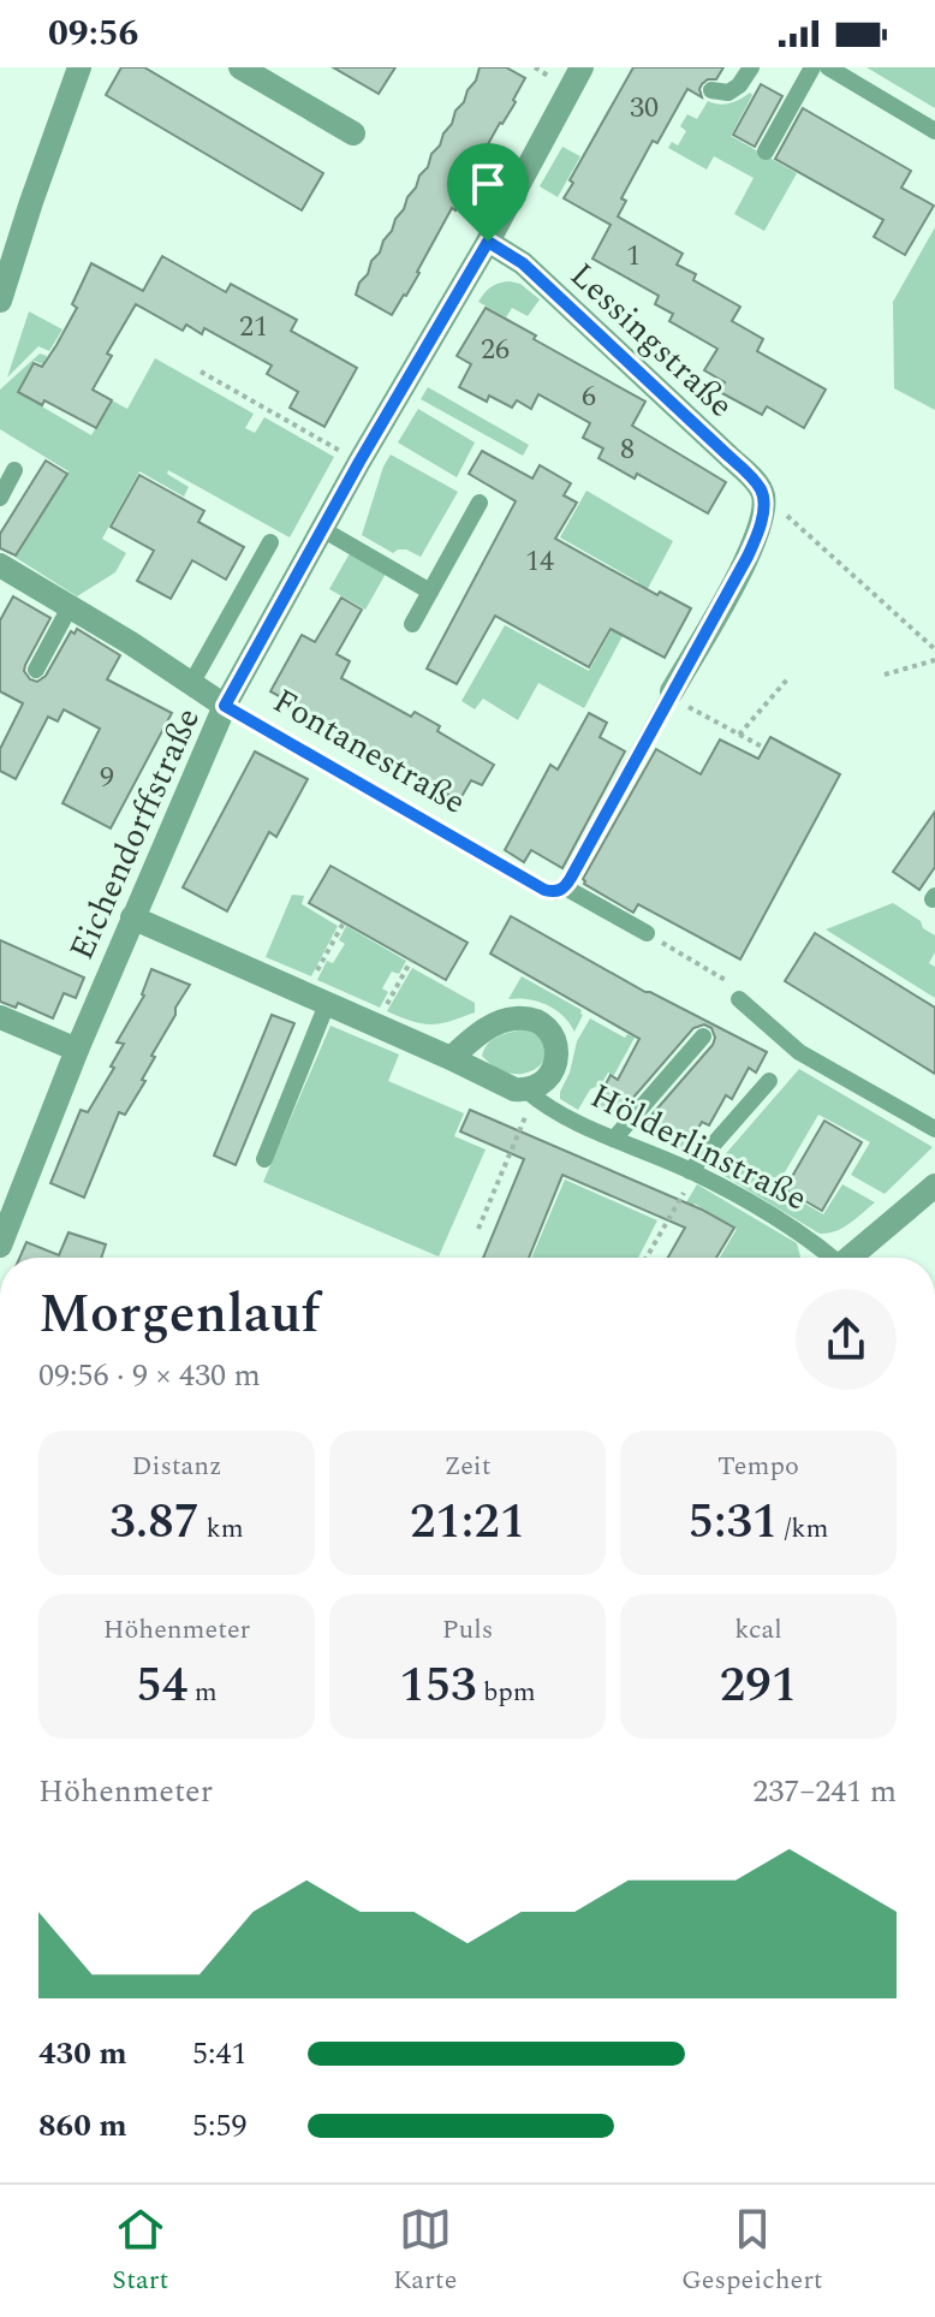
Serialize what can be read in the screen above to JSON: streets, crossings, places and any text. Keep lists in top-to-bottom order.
{
  "streets": {
    "street": [
      "Lessingstraße",
      "Fontanestraße",
      "Eichendorffstraße",
      "Hölderlinstraße"
    ]
  },
  "crossings": [
    ["Lessingstraße", "Eichendorffstraße"],
    ["Fontanestraße", "Eichendorffstraße"],
    ["Eichendorffstraße", "Hölderlinstraße"]
  ],
  "house_numbers": [
    "30",
    "1",
    "21",
    "26",
    "6",
    "8",
    "14",
    "9"
  ],
  "page": {
    "status": "09:56",
    "heading": ["Morgenlauf", "09:56 · 9 × 430 m"],
    "stats": [
      ["Distanz", "3.87 km"],
      ["Zeit", "21:21"],
      ["Tempo", "5:31 /km"],
      ["Höhenmeter", "54 m"],
      ["Puls", "153 bpm"],
      ["kcal", "291"]
    ],
    "chart": ["Höhenmeter", "237–241 m"],
    "list": [
      {
        "name": "430 m",
        "note": "5:41"
      },
      {
        "name": "860 m",
        "note": "5:59"
      }
    ],
    "tabs": ["Start", "Karte", "Gespeichert"]
  }
}
